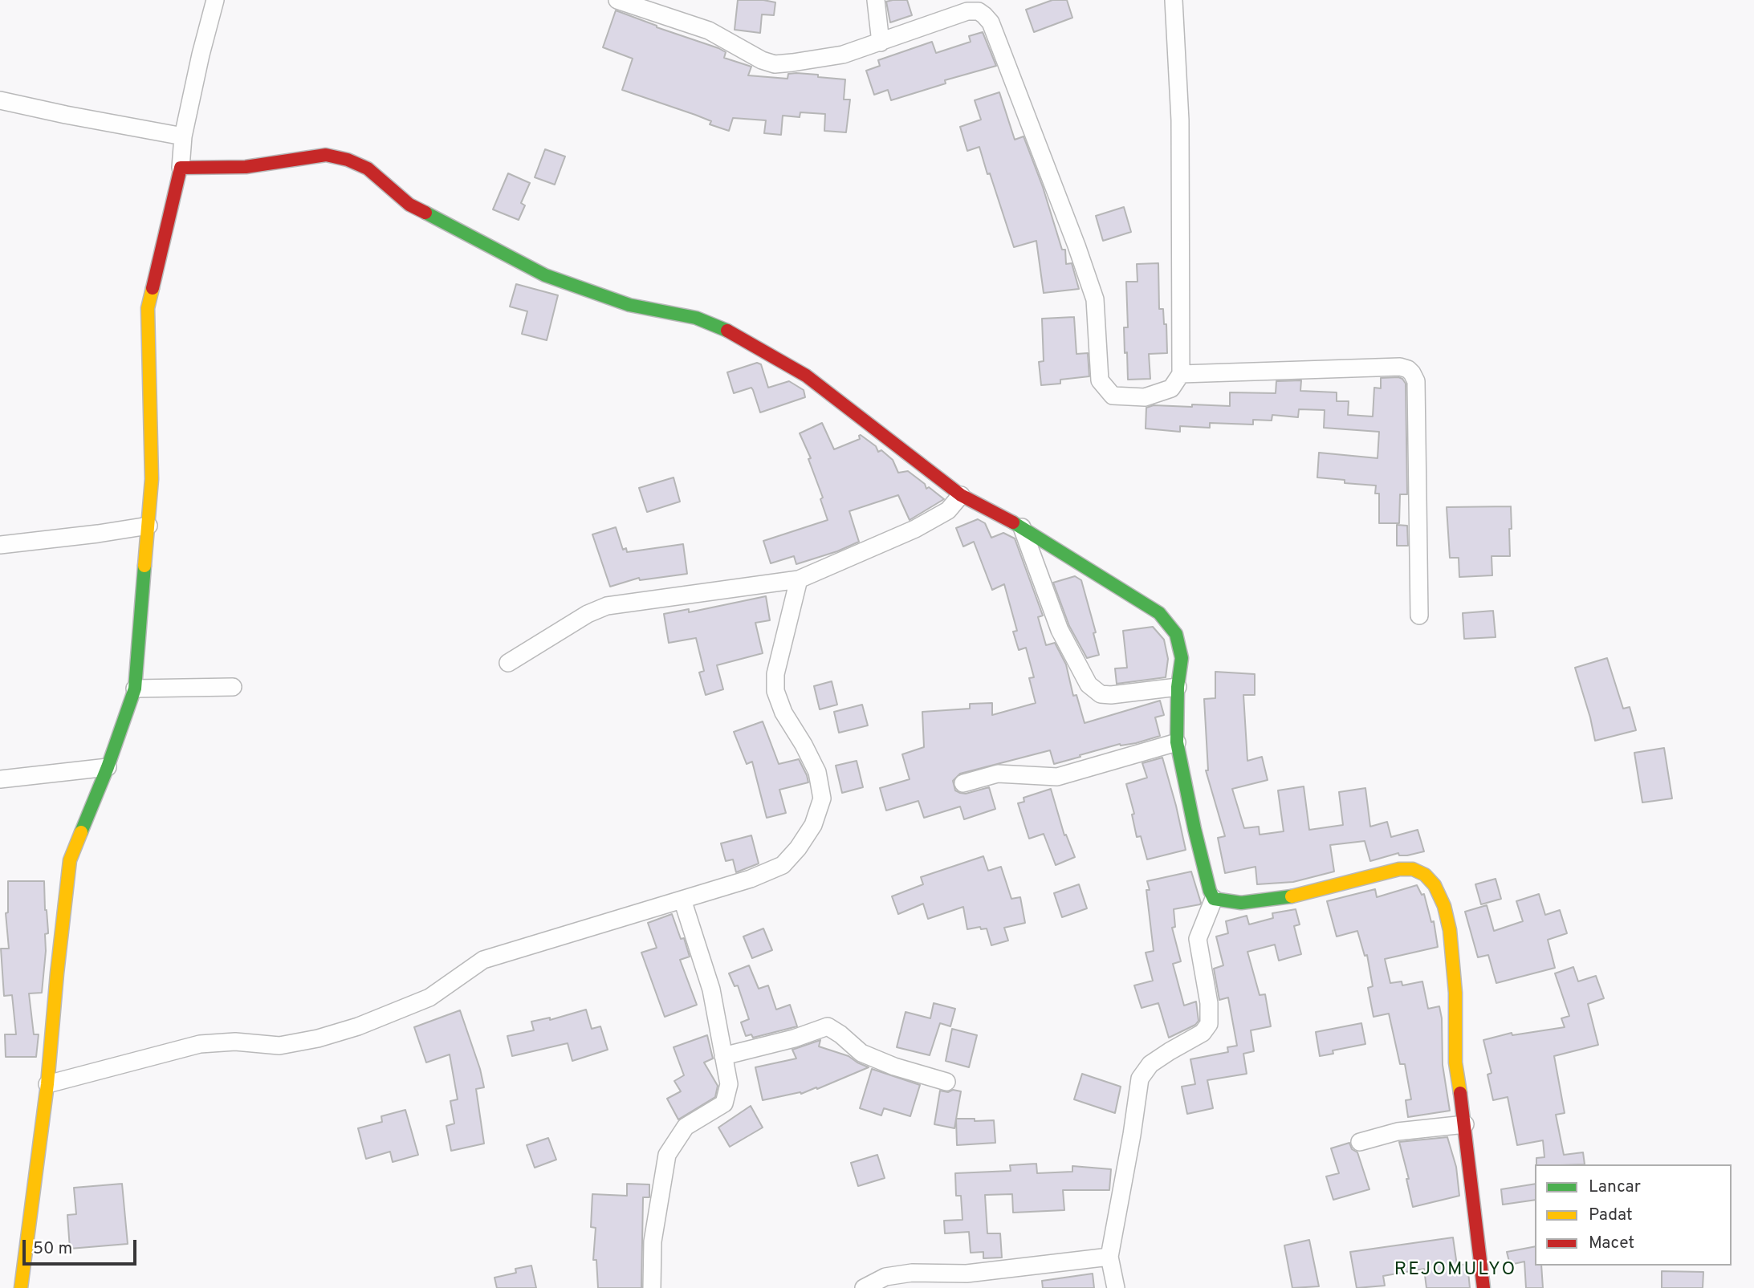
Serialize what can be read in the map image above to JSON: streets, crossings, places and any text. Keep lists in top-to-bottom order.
{
  "districts": ["REJOMULYO"],
  "legend": ["Lancar", "Padat", "Macet"],
  "scale_bar": "50 m"
}
